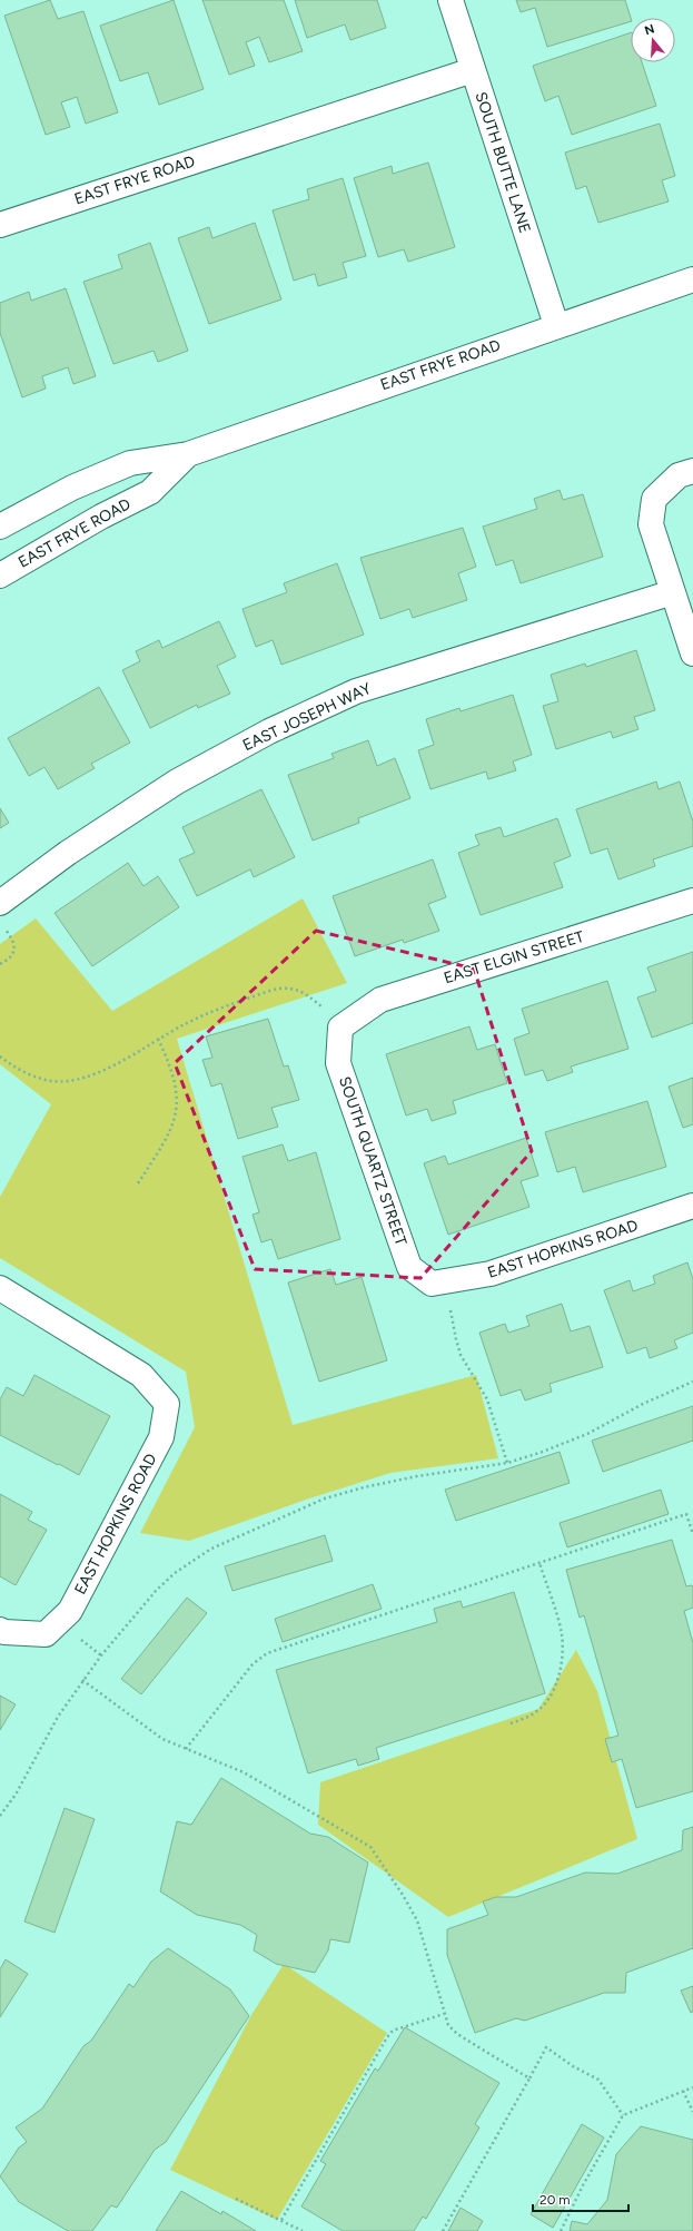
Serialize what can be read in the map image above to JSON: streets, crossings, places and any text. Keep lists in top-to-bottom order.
{
  "streets": {
    "street": [
      "SOUTH BUTTE LANE",
      "EAST FRYE ROAD",
      "EAST JOSEPH WAY",
      "EAST ELGIN STREET",
      "SOUTH QUARTZ STREET",
      "EAST HOPKINS ROAD"
    ]
  },
  "crossings": [
    ["SOUTH BUTTE LANE", "EAST FRYE ROAD"],
    ["EAST ELGIN STREET", "SOUTH QUARTZ STREET"],
    ["SOUTH QUARTZ STREET", "EAST HOPKINS ROAD"]
  ],
  "scale_bar": "20 m",
  "north": "top"
}
